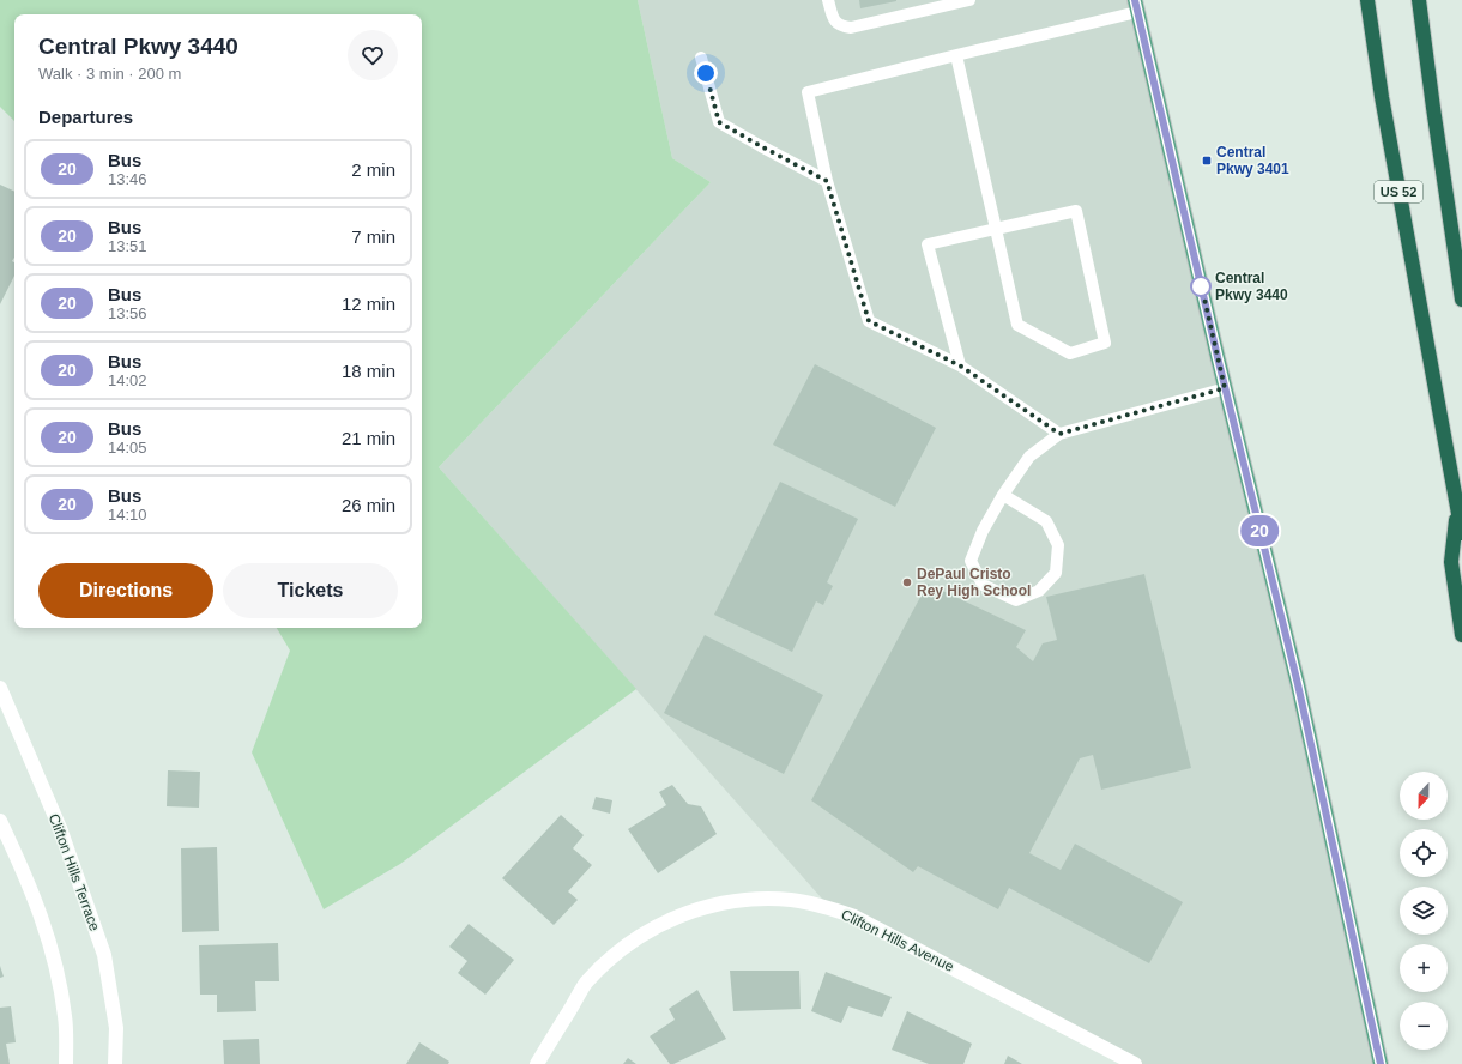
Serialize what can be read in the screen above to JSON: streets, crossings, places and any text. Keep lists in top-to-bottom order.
{
  "streets": {
    "highway": ["US 52"],
    "street": ["Clifton Hills Terrace", "Clifton Hills Avenue"]
  },
  "places": {
    "transit": ["Central Pkwy 3401"],
    "other": ["Central Pkwy 3440", "DePaul Cristo Rey High School"]
  },
  "lines": ["bus line 20"],
  "north": "bottom",
  "page": {
    "on_map": "20",
    "heading": [
      ["Central Pkwy 3440", "Walk · 3 min · 200 m"],
      "Departures"
    ],
    "list": [
      {
        "mark": "20",
        "name": "Bus",
        "note": "13:46",
        "value": "2 min"
      },
      {
        "mark": "20",
        "name": "Bus",
        "note": "13:51",
        "value": "7 min"
      },
      {
        "mark": "20",
        "name": "Bus",
        "note": "13:56",
        "value": "12 min"
      },
      {
        "mark": "20",
        "name": "Bus",
        "note": "14:02",
        "value": "18 min"
      },
      {
        "mark": "20",
        "name": "Bus",
        "note": "14:05",
        "value": "21 min"
      },
      {
        "mark": "20",
        "name": "Bus",
        "note": "14:10",
        "value": "26 min"
      }
    ],
    "buttons": ["Directions", "Tickets"],
    "map_buttons": ["+", "−"]
  }
}
